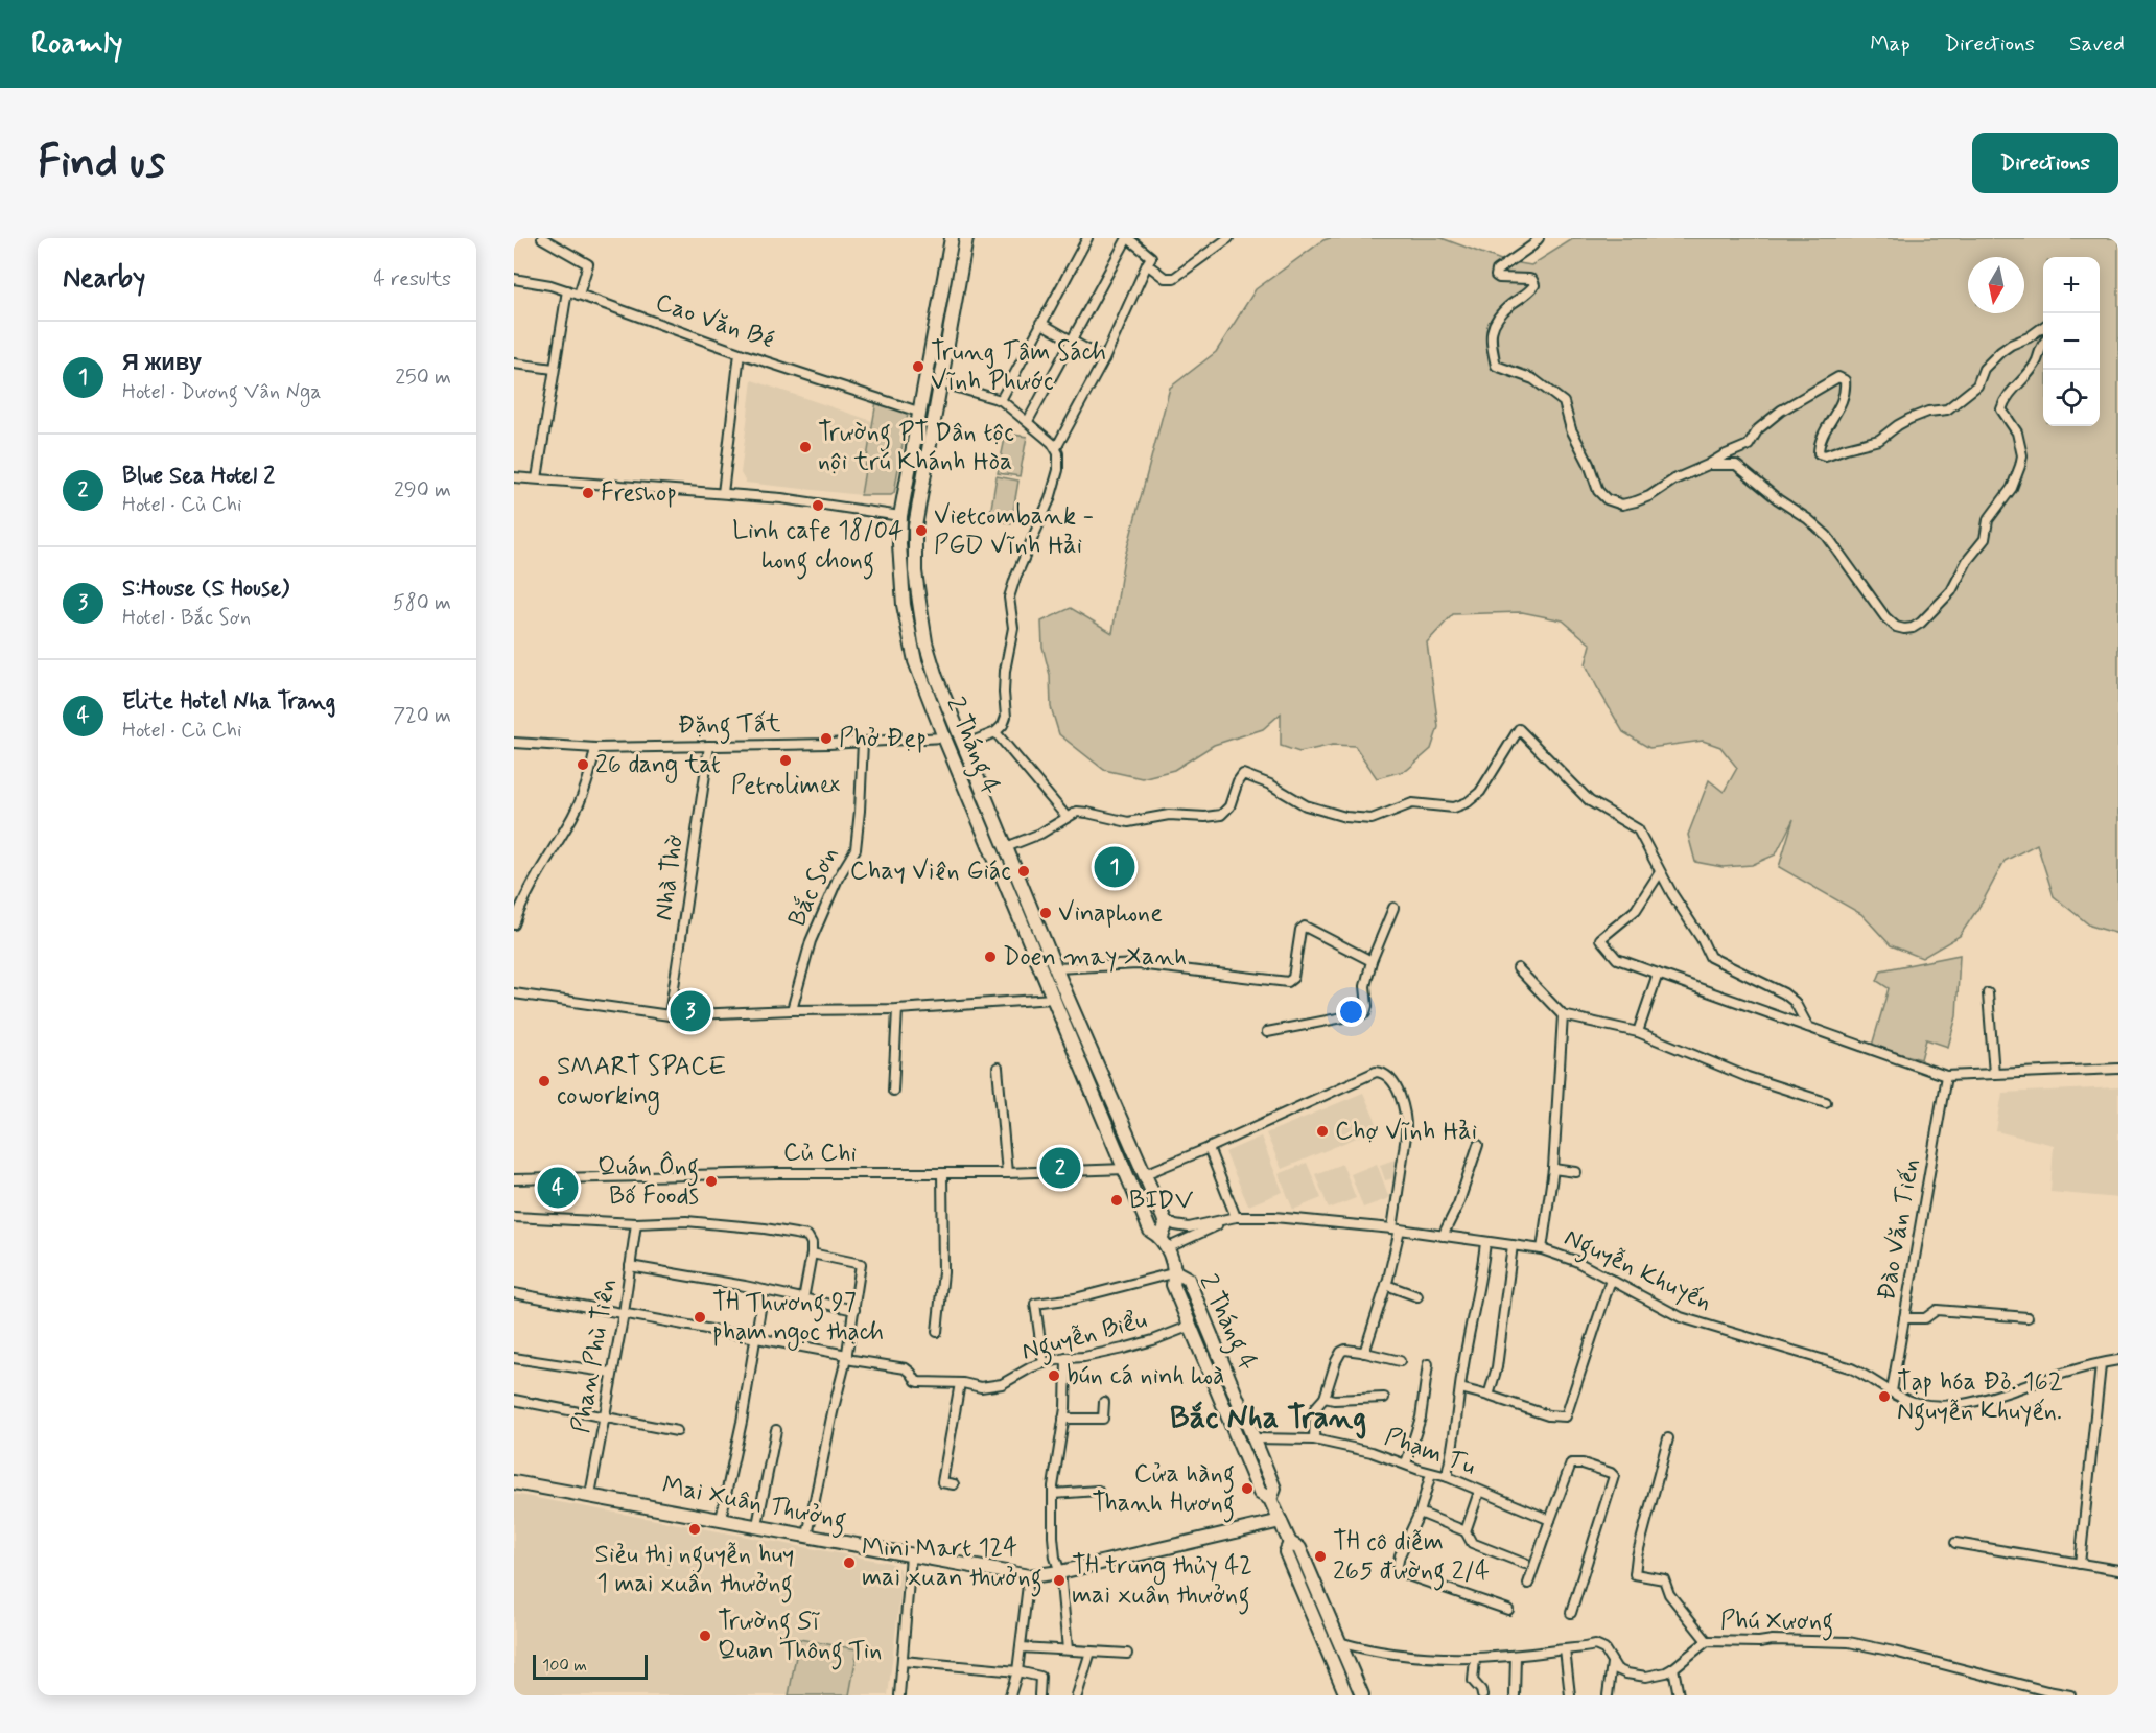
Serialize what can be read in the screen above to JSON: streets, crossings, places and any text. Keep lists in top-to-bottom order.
{
  "streets": {
    "main road": ["2 Tháng 4", "Mai Xuân Thưởng"],
    "street": [
      "Cao Văn Bé",
      "Đặng Tất",
      "Nhà Thờ",
      "Bắc Sơn",
      "Củ Chi",
      "Đào Văn Tiến",
      "Nguyễn Khuyến",
      "Nguyễn Biểu",
      "Phan Phù Tiên",
      "Phạm Tu",
      "Phú Xương"
    ]
  },
  "crossings": [
    ["Cao Văn Bé", "2 Tháng 4"],
    ["Đặng Tất", "2 Tháng 4"],
    ["Đặng Tất", "Nhà Thờ"],
    ["Đặng Tất", "Bắc Sơn"],
    ["2 Tháng 4", "Củ Chi"],
    ["2 Tháng 4", "Nguyễn Khuyến"],
    ["2 Tháng 4", "Nguyễn Biểu"],
    ["2 Tháng 4", "Phạm Tu"],
    ["2 Tháng 4", "Mai Xuân Thưởng"],
    ["2 Tháng 4", "Phú Xương"],
    ["Đào Văn Tiến", "Nguyễn Khuyến"],
    ["Nguyễn Biểu", "Phan Phù Tiên"],
    ["Phan Phù Tiên", "Mai Xuân Thưởng"]
  ],
  "districts": ["Bắc Nha Trang"],
  "places": [
    "Trung Tâm Sách Vĩnh Phước",
    "Trường PT Dân tộc nội trú Khánh Hòa",
    "Freshop",
    "Linh cafe 18/04 hong chong",
    "Vietcombank - PGD Vĩnh Hải",
    "Phở Đẹp",
    "Petrolimex",
    "26 dang tat",
    "Chay Viên Giác",
    "Vinaphone",
    "Doen may Xanh",
    "SMART SPACE coworking",
    "Chợ Vĩnh Hải",
    "Quán Ông Bố Foods",
    "BIDV",
    "TH Thương 97 phạm ngọc thạch",
    "bún cá ninh hoà",
    "Tạp hóa Đỏ. 162 Nguyễn Khuyến.",
    "Cửa hàng Thanh Hương",
    "Siẻu thị nguyễn huy 1 mai xuân thưởng",
    "TH cô diễm 265 đường 2/4",
    "Mini Mart 124 mai xuan thưởng",
    "TH trung thủy 42 mai xuân thưởng",
    "Trường Sĩ Quan Thông Tin"
  ],
  "scale_bar": "100 m",
  "north": "bottom",
  "page": {
    "header": "Roamly",
    "nav": ["Map", "Directions", "Saved"],
    "buttons": "Directions",
    "title": "Find us",
    "heading": ["Nearby", "4 results"],
    "map_buttons": ["+", "−"],
    "list": [
      {
        "mark": "1",
        "name": "Я живу",
        "note": "Hotel · Dương Vân Nga",
        "value": "250 m"
      },
      {
        "mark": "2",
        "name": "Blue Sea Hotel 2",
        "note": "Hotel · Củ Chi",
        "value": "290 m"
      },
      {
        "mark": "3",
        "name": "S:House (S House)",
        "note": "Hotel · Bắc Sơn",
        "value": "580 m"
      },
      {
        "mark": "4",
        "name": "Elite Hotel Nha Trang",
        "note": "Hotel · Củ Chi",
        "value": "720 m"
      }
    ],
    "pins": [
      "1",
      "3",
      "2",
      "4"
    ],
    "scale": "100 m"
  }
}
